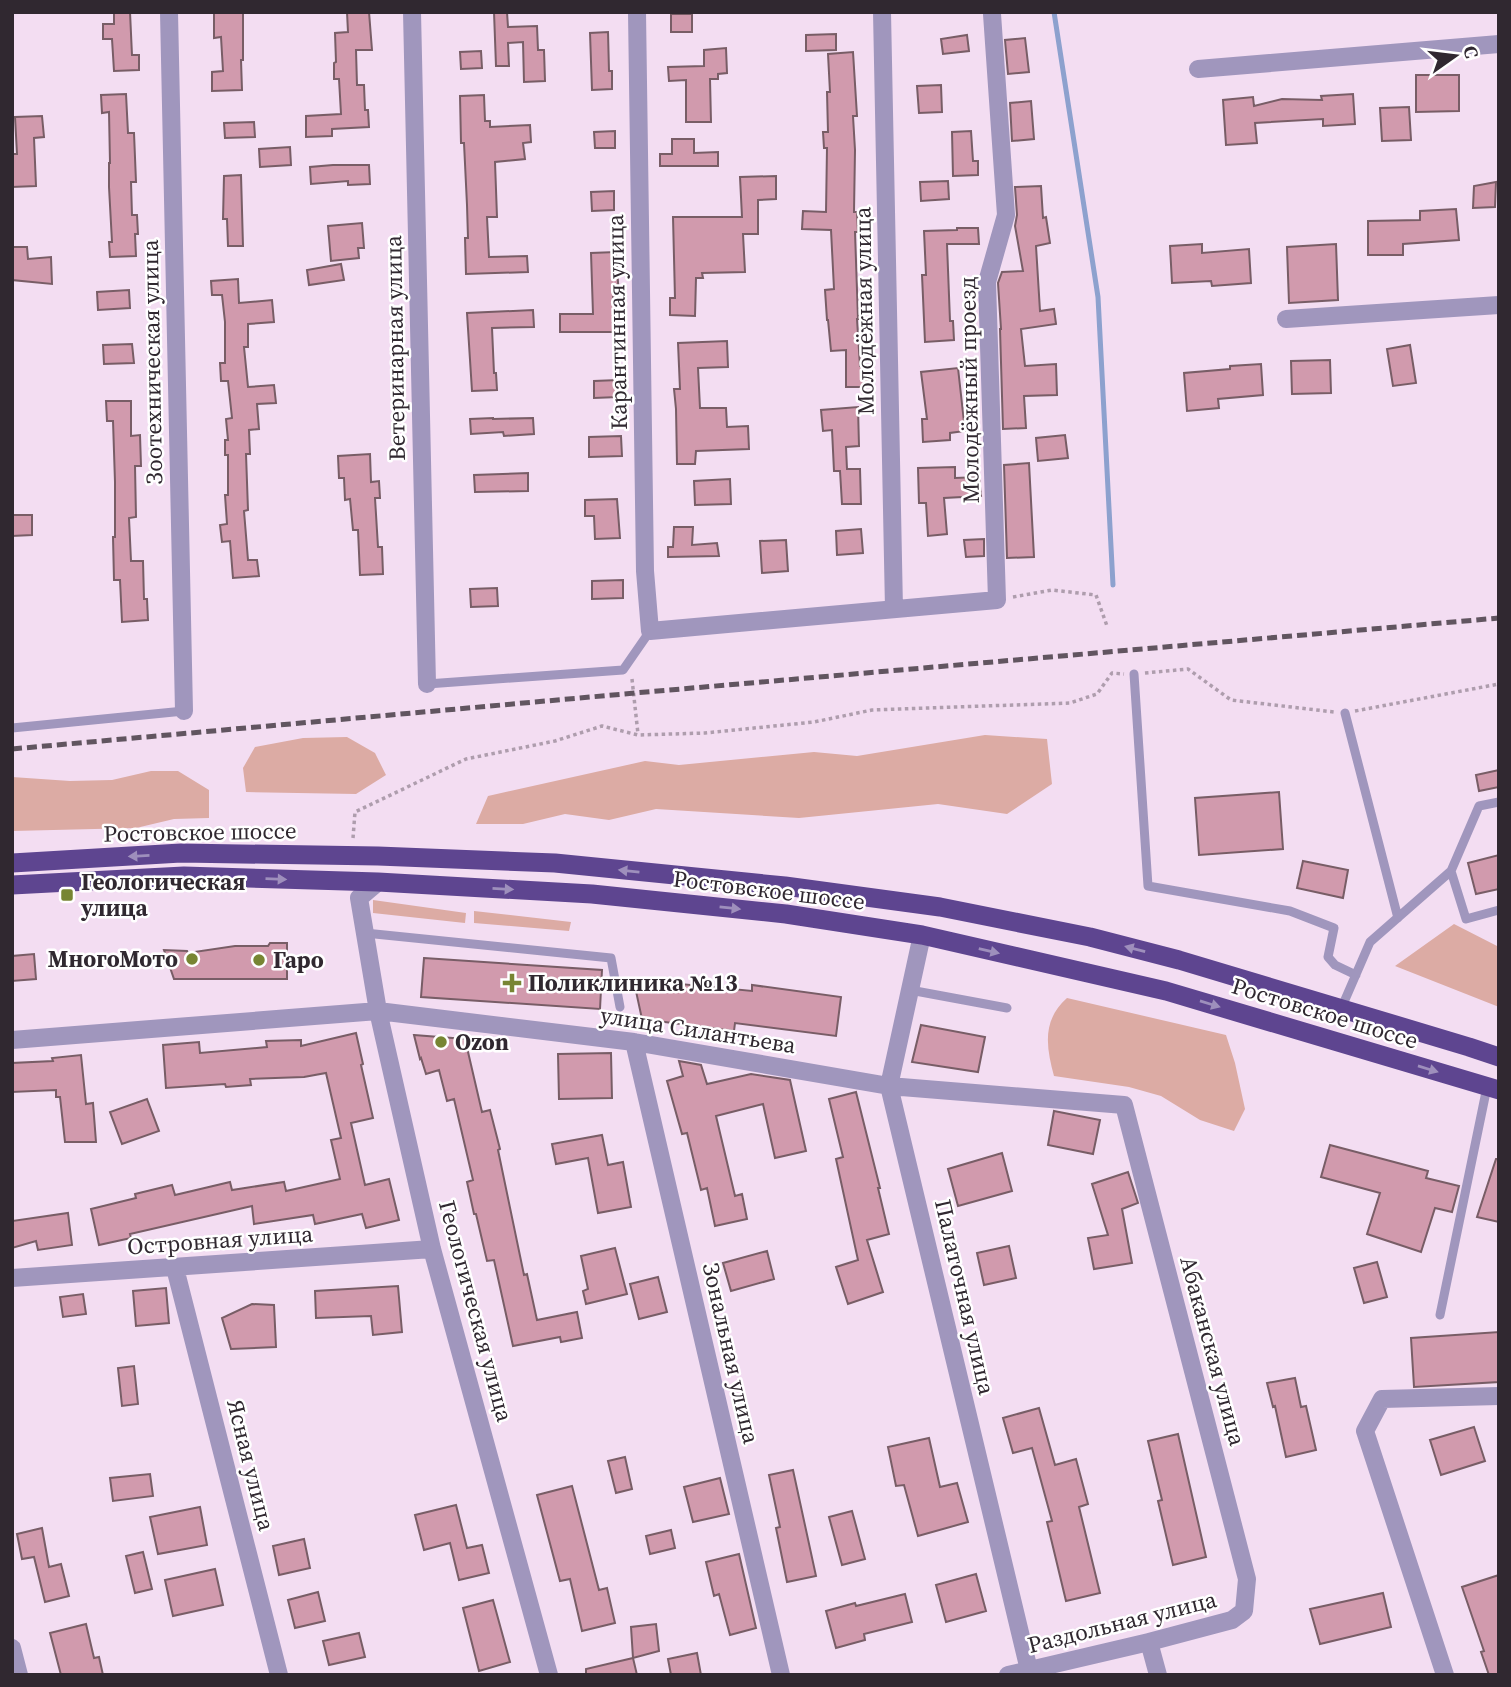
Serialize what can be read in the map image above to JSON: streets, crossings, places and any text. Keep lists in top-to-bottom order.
{
  "streets": {
    "highway": ["Ростовское шоссе"],
    "street": [
      "Молодёжная улица",
      "Карантинная улица",
      "Ветеринарная улица",
      "Зоотехническая улица",
      "Молодёжный проезд",
      "улица Силантьева",
      "Островная улица",
      "Палаточная улица",
      "Геологическая улица",
      "Абаканская улица",
      "Зональная улица",
      "Ясная улица",
      "Раздольная улица"
    ]
  },
  "crossings": [
    ["Ростовское шоссе", "Палаточная улица"],
    ["Ростовское шоссе", "Геологическая улица"],
    ["улица Силантьева", "Палаточная улица"],
    ["улица Силантьева", "Геологическая улица"],
    ["улица Силантьева", "Абаканская улица"],
    ["улица Силантьева", "Зональная улица"],
    ["Островная улица", "Геологическая улица"],
    ["Островная улица", "Ясная улица"],
    ["Палаточная улица", "Раздольная улица"],
    ["Абаканская улица", "Раздольная улица"]
  ],
  "places": {
    "transit": ["Геологическая улица"],
    "other": ["МногоМото", "Гаро", "Ozon"],
    "health": ["Поликлиника №13"]
  },
  "north": "right"
}
